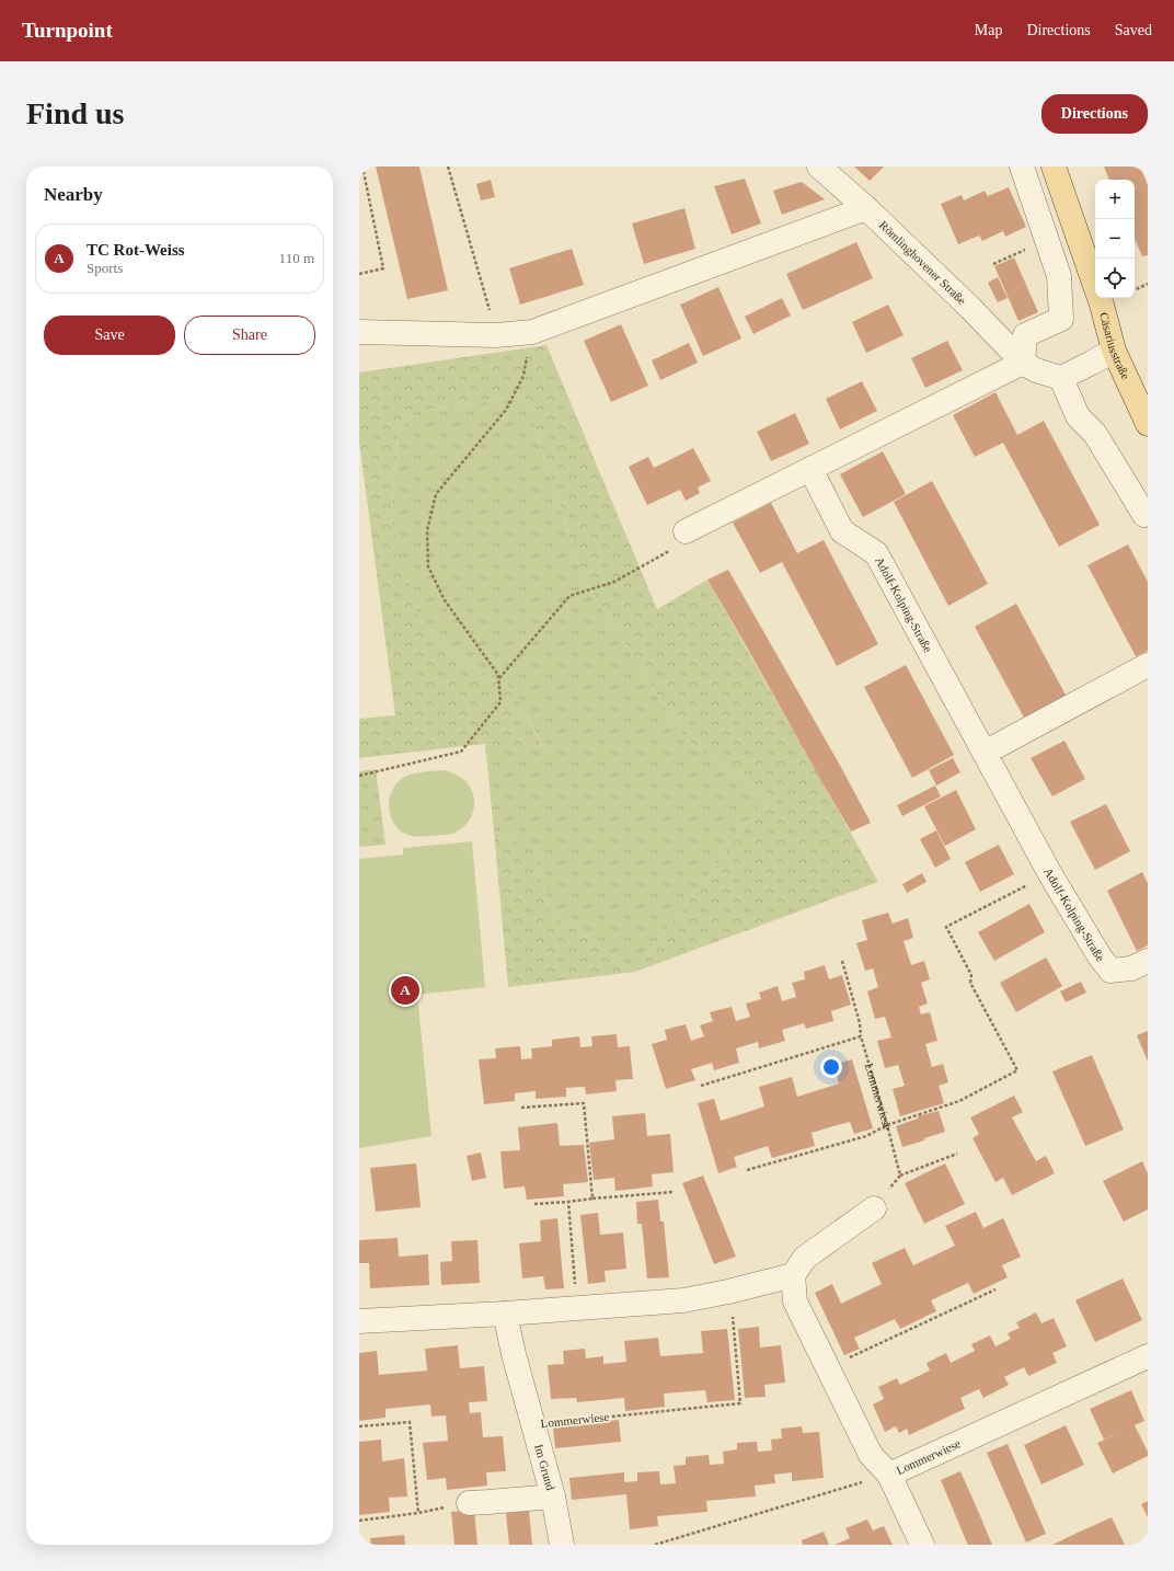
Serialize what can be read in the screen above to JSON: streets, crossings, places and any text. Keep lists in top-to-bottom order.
{
  "streets": {
    "main road": ["Cäsariusstraße"],
    "street": [
      "Römlinghovener Straße",
      "Adolf-Kolping-Straße",
      "Lommerwiese",
      "Im Grund"
    ]
  },
  "crossings": [
    ["Lommerwiese", "Im Grund"]
  ],
  "page": {
    "header": "Turnpoint",
    "nav": ["Map", "Directions", "Saved"],
    "buttons": [
      "Directions",
      ["Save", "Share"]
    ],
    "title": "Find us",
    "heading": "Nearby",
    "map_buttons": ["+", "−"],
    "list": [
      {
        "mark": "A",
        "name": "TC Rot-Weiss",
        "note": "Sports",
        "value": "110 m"
      }
    ],
    "pins": "A"
  }
}
